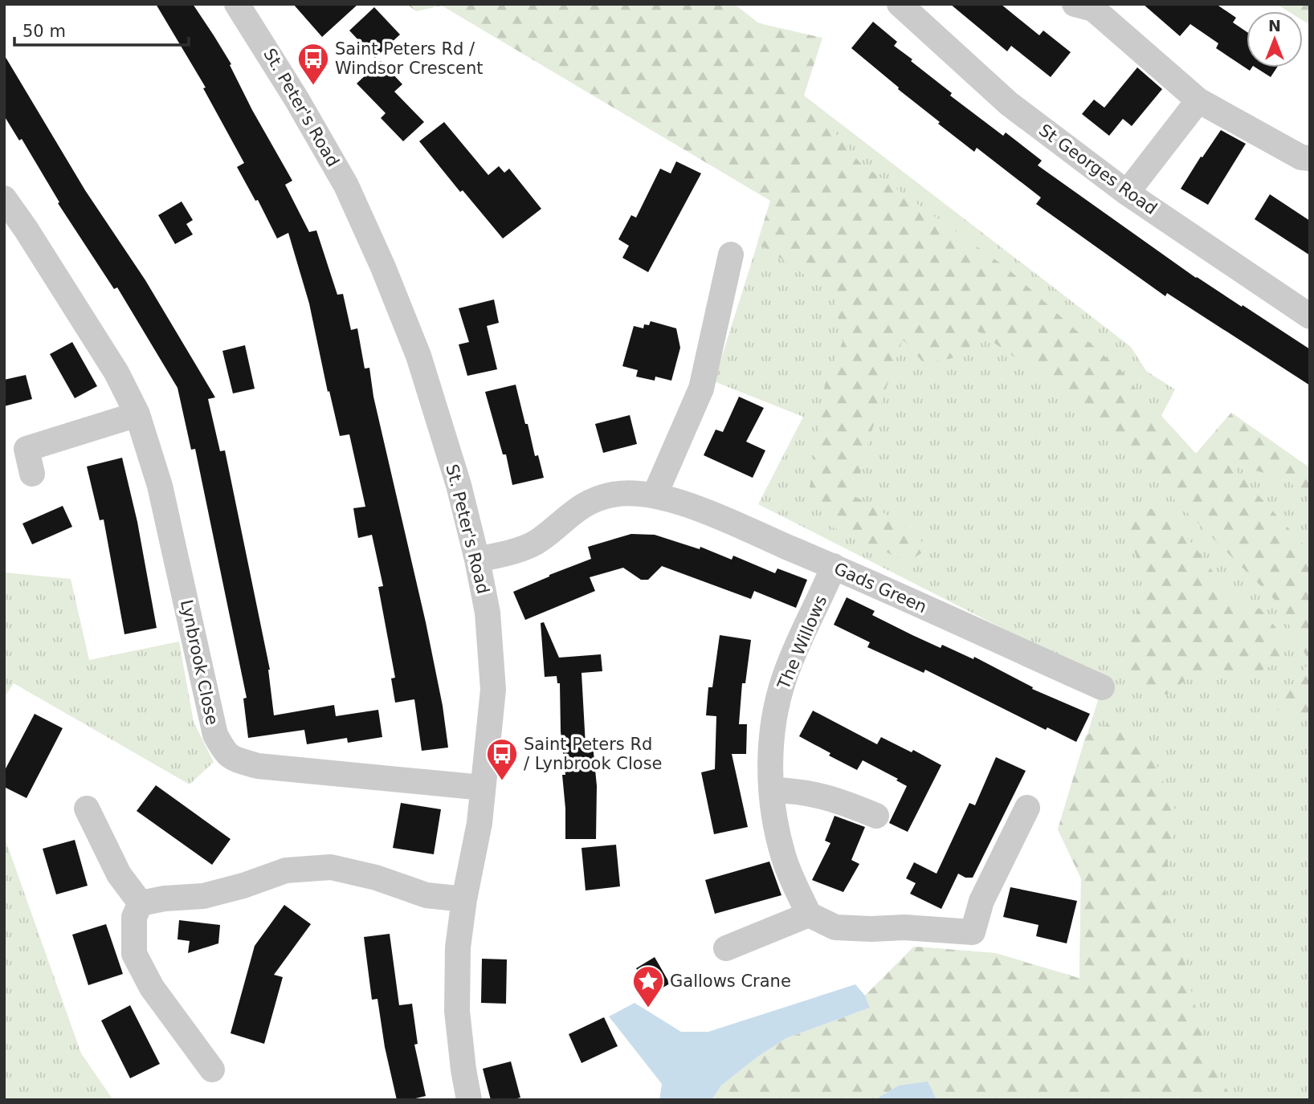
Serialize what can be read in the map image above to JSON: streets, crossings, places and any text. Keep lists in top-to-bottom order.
{
  "streets": {
    "street": [
      "St. Peter's Road",
      "St Georges Road",
      "Gads Green",
      "The Willows",
      "Lynbrook Close"
    ]
  },
  "crossings": [
    ["St. Peter's Road", "Gads Green"],
    ["St. Peter's Road", "Lynbrook Close"],
    ["Gads Green", "The Willows"]
  ],
  "places": {
    "bus stop": ["Saint Peters Rd / Windsor Crescent", "Saint Peters Rd / Lynbrook Close"],
    "place": ["Gallows Crane"]
  },
  "scale_bar": "50 m",
  "north": "top"
}
